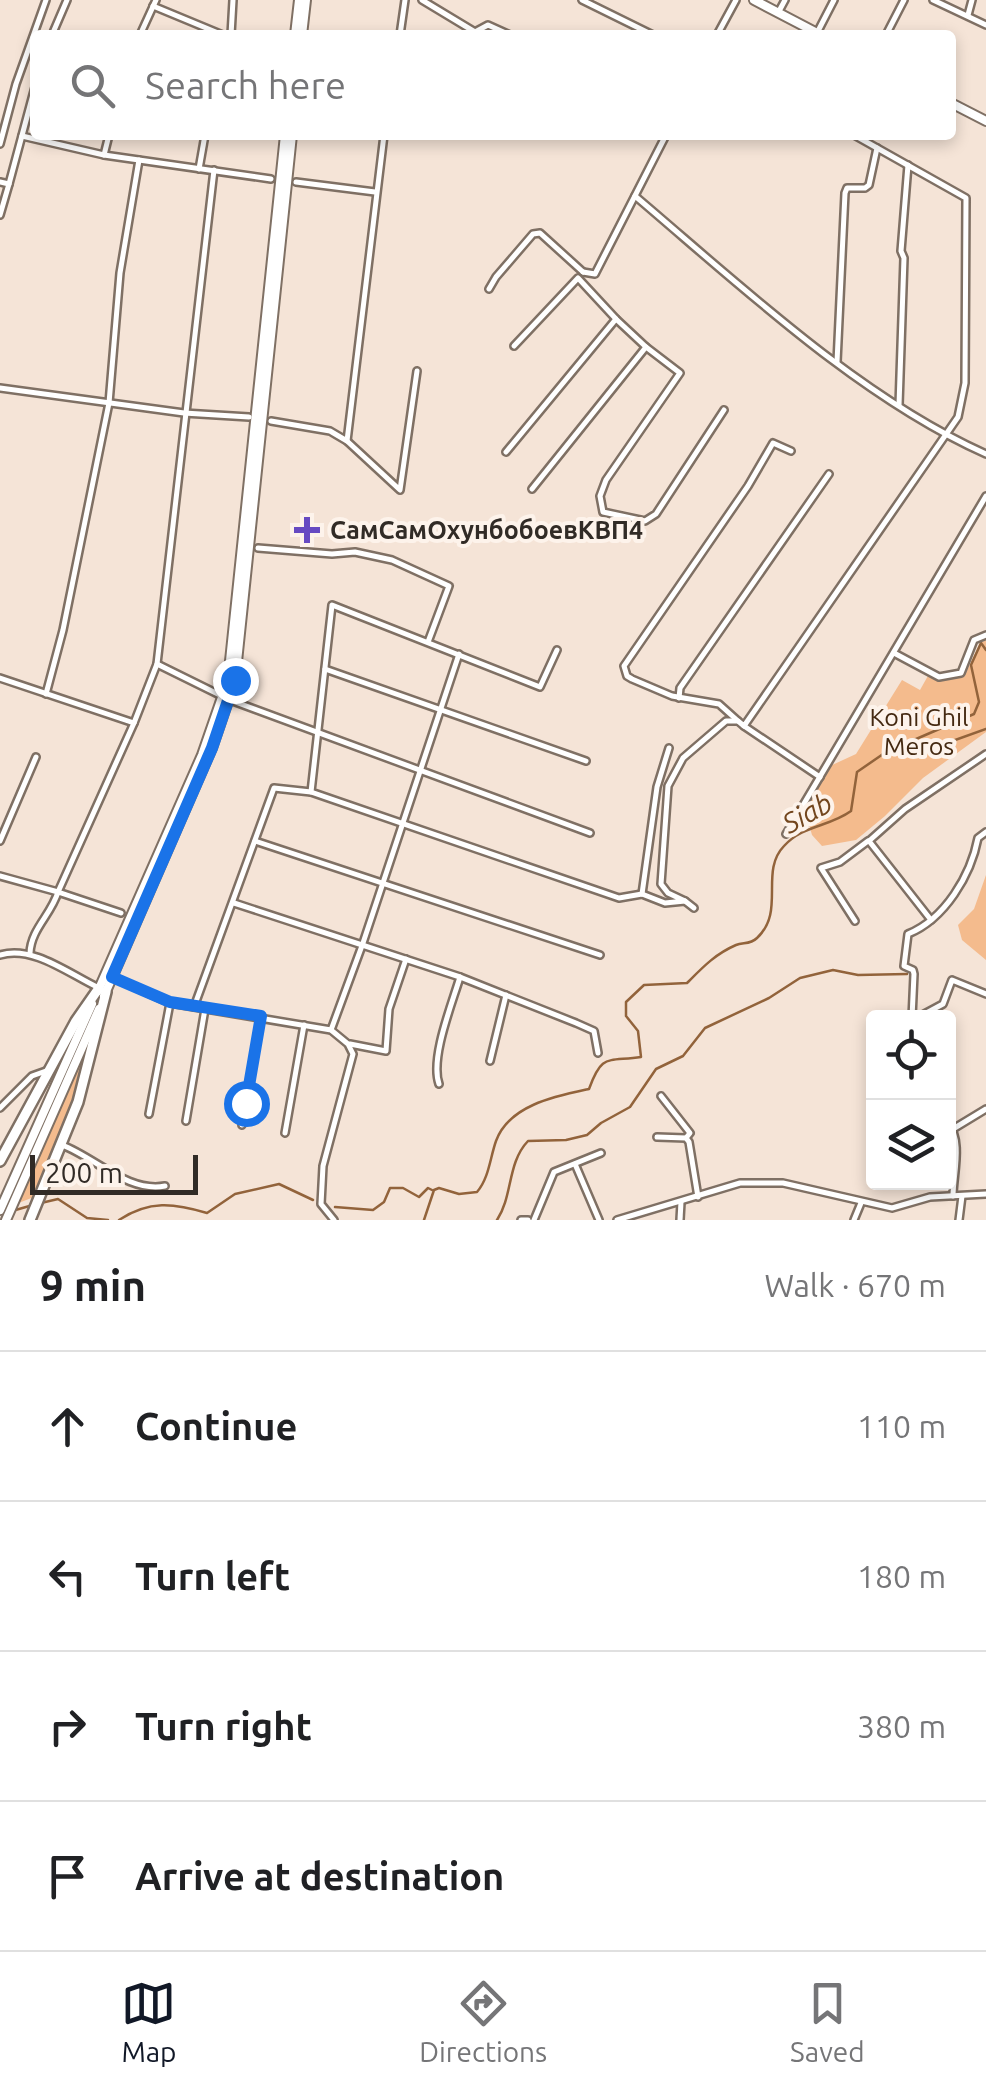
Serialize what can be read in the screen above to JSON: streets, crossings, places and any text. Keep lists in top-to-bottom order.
{
  "water": ["Siab"],
  "parks": ["Koni Ghil Meros"],
  "places": {
    "health": ["СамСамОхунбобоевКВП4"]
  },
  "scale_bar": "200 m",
  "page": {
    "search": "Search here",
    "scale": "200 m",
    "heading": ["9 min", "Walk · 670 m"],
    "list": [
      ["Continue", "110 m"],
      ["Turn left", "180 m"],
      ["Turn right", "380 m"],
      "Arrive at destination"
    ],
    "nav": ["Map", "Directions", "Saved"]
  }
}
